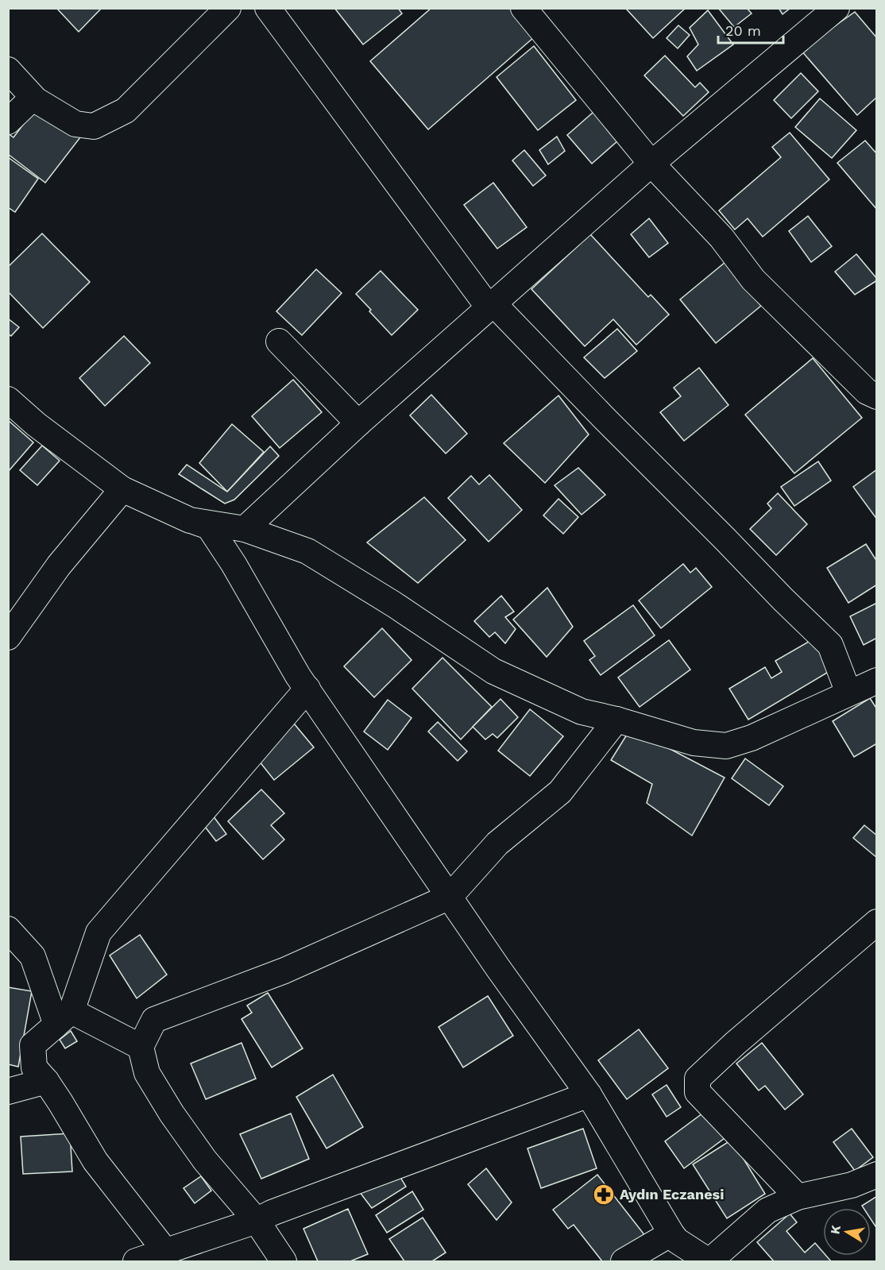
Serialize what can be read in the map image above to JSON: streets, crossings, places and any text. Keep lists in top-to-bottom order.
{
  "places": {
    "pharmacy": ["Aydın Eczanesi"]
  },
  "scale_bar": "20 m",
  "north": "left"
}
